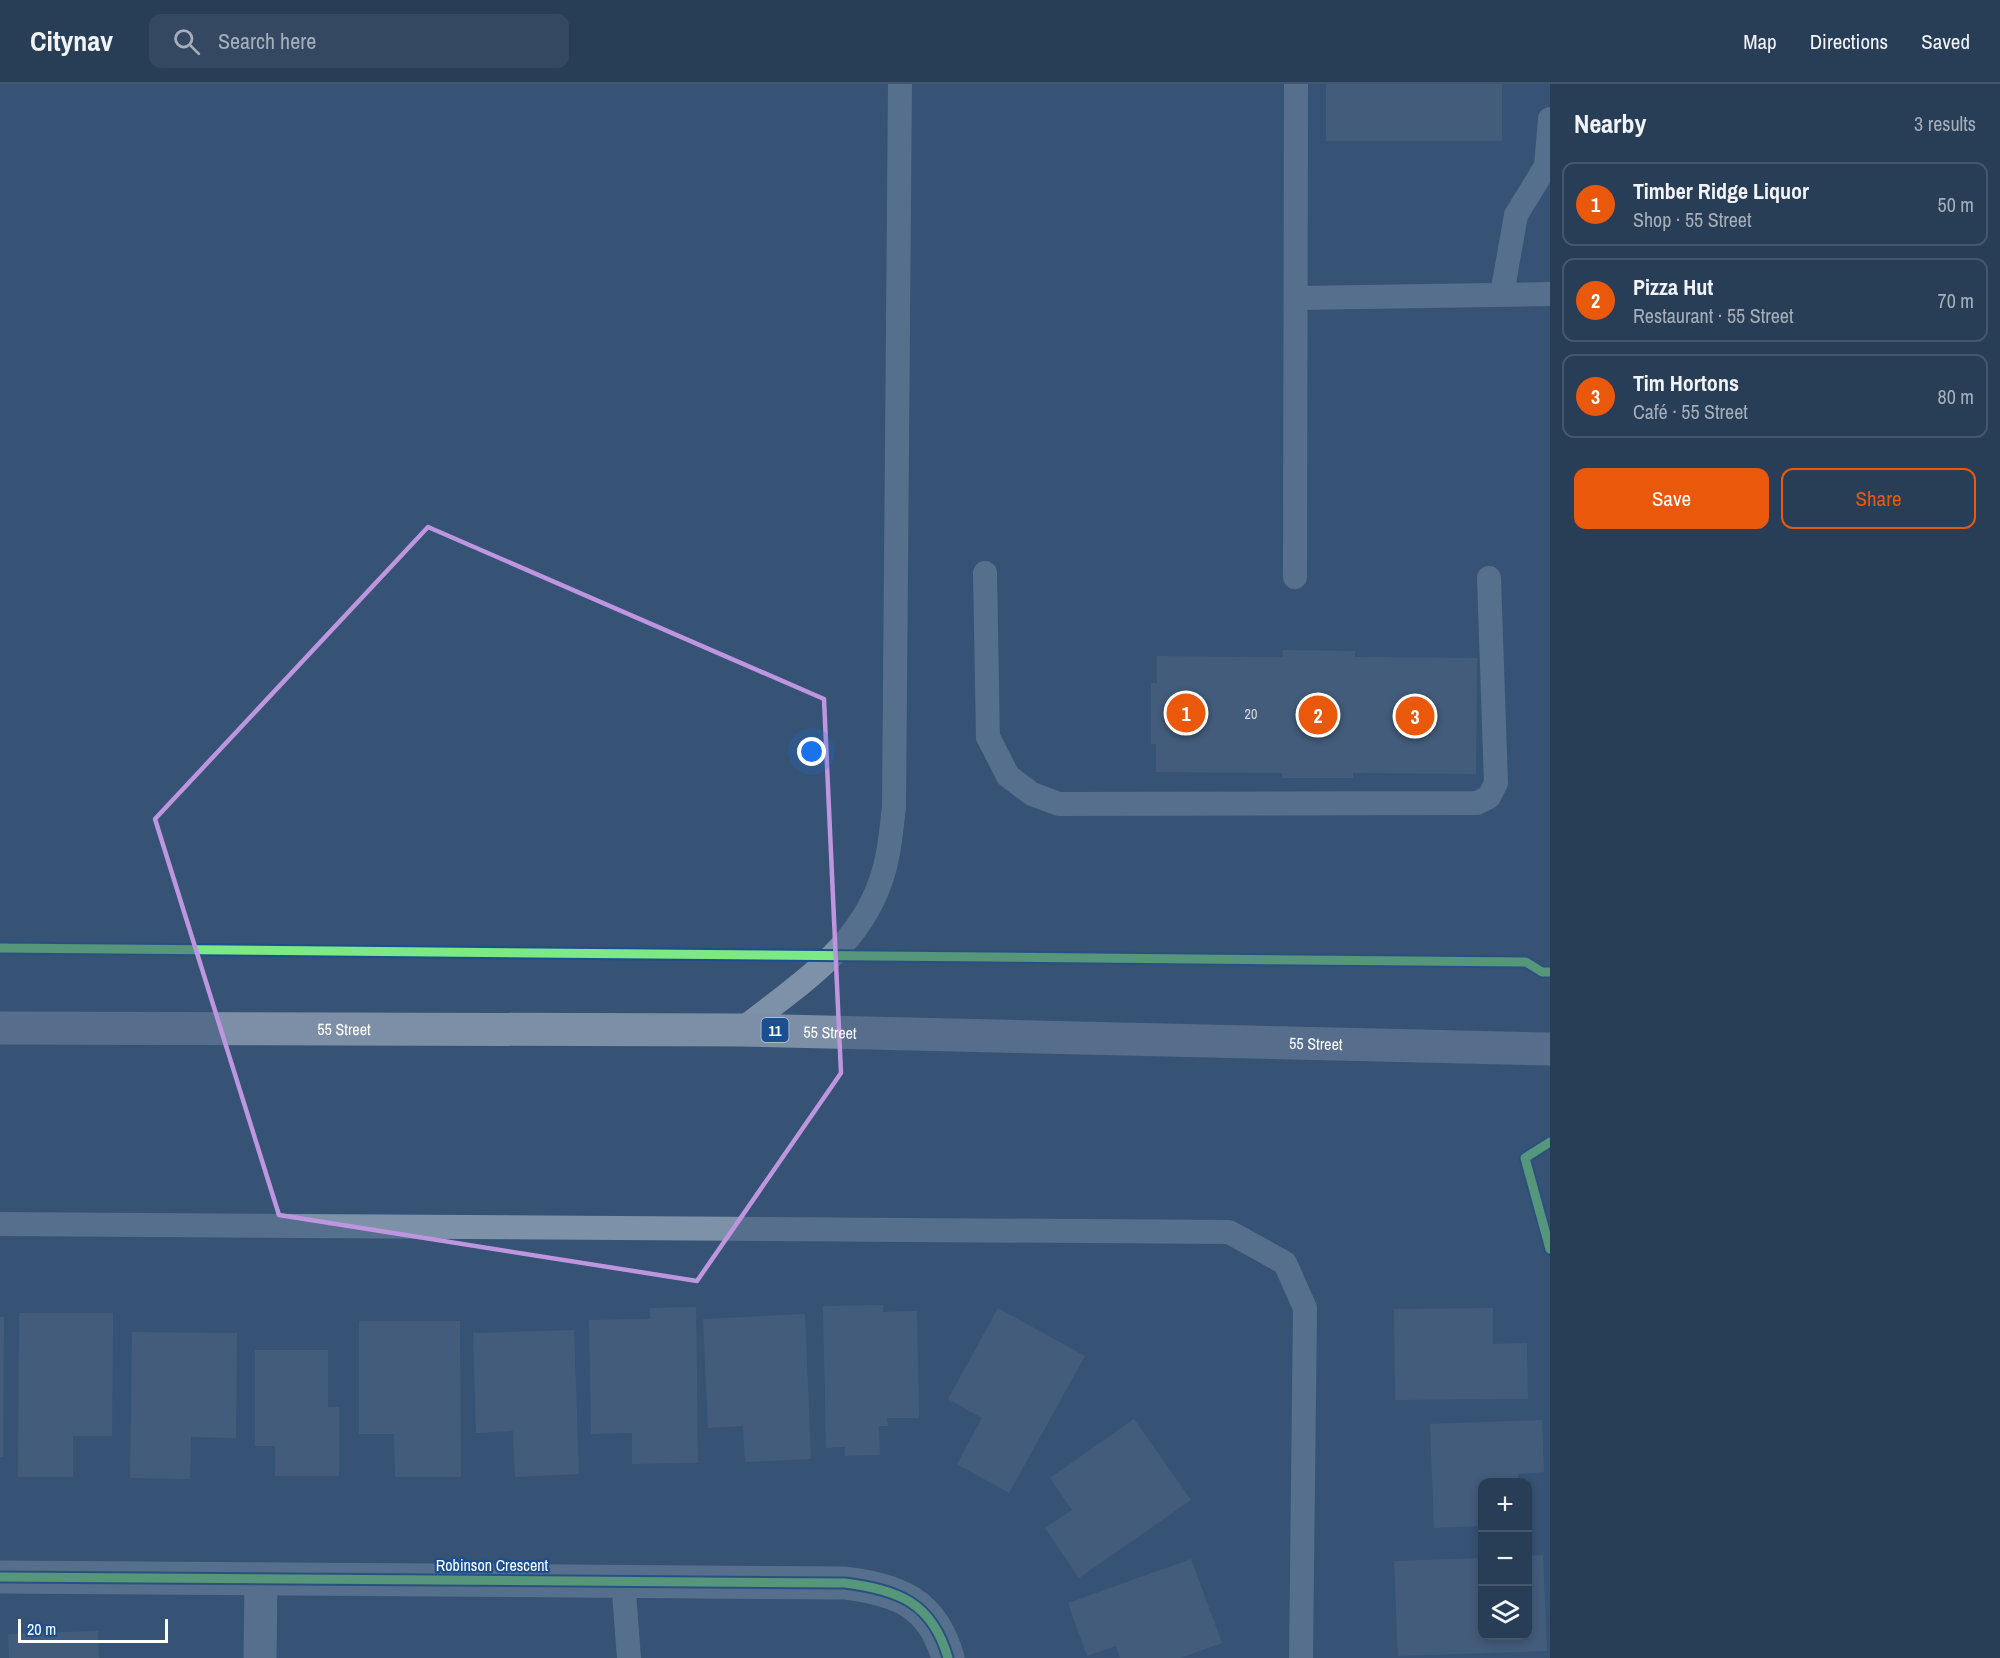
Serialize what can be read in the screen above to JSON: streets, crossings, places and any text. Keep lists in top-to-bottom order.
{
  "streets": {
    "main road": ["55 Street", "11"],
    "street": ["Robinson Crescent"]
  },
  "house_numbers": ["20"],
  "scale_bar": "20 m",
  "page": {
    "header": "Citynav",
    "search": "Search here",
    "nav": ["Map", "Directions", "Saved"],
    "heading": ["Nearby", "3 results"],
    "list": [
      {
        "mark": "1",
        "name": "Timber Ridge Liquor",
        "note": "Shop · 55 Street",
        "value": "50 m"
      },
      {
        "mark": "2",
        "name": "Pizza Hut",
        "note": "Restaurant · 55 Street",
        "value": "70 m"
      },
      {
        "mark": "3",
        "name": "Tim Hortons",
        "note": "Café · 55 Street",
        "value": "80 m"
      }
    ],
    "buttons": ["Save", "Share"],
    "pins": ["1", "2", "3"],
    "map_buttons": ["+", "−"],
    "scale": "20 m"
  }
}
